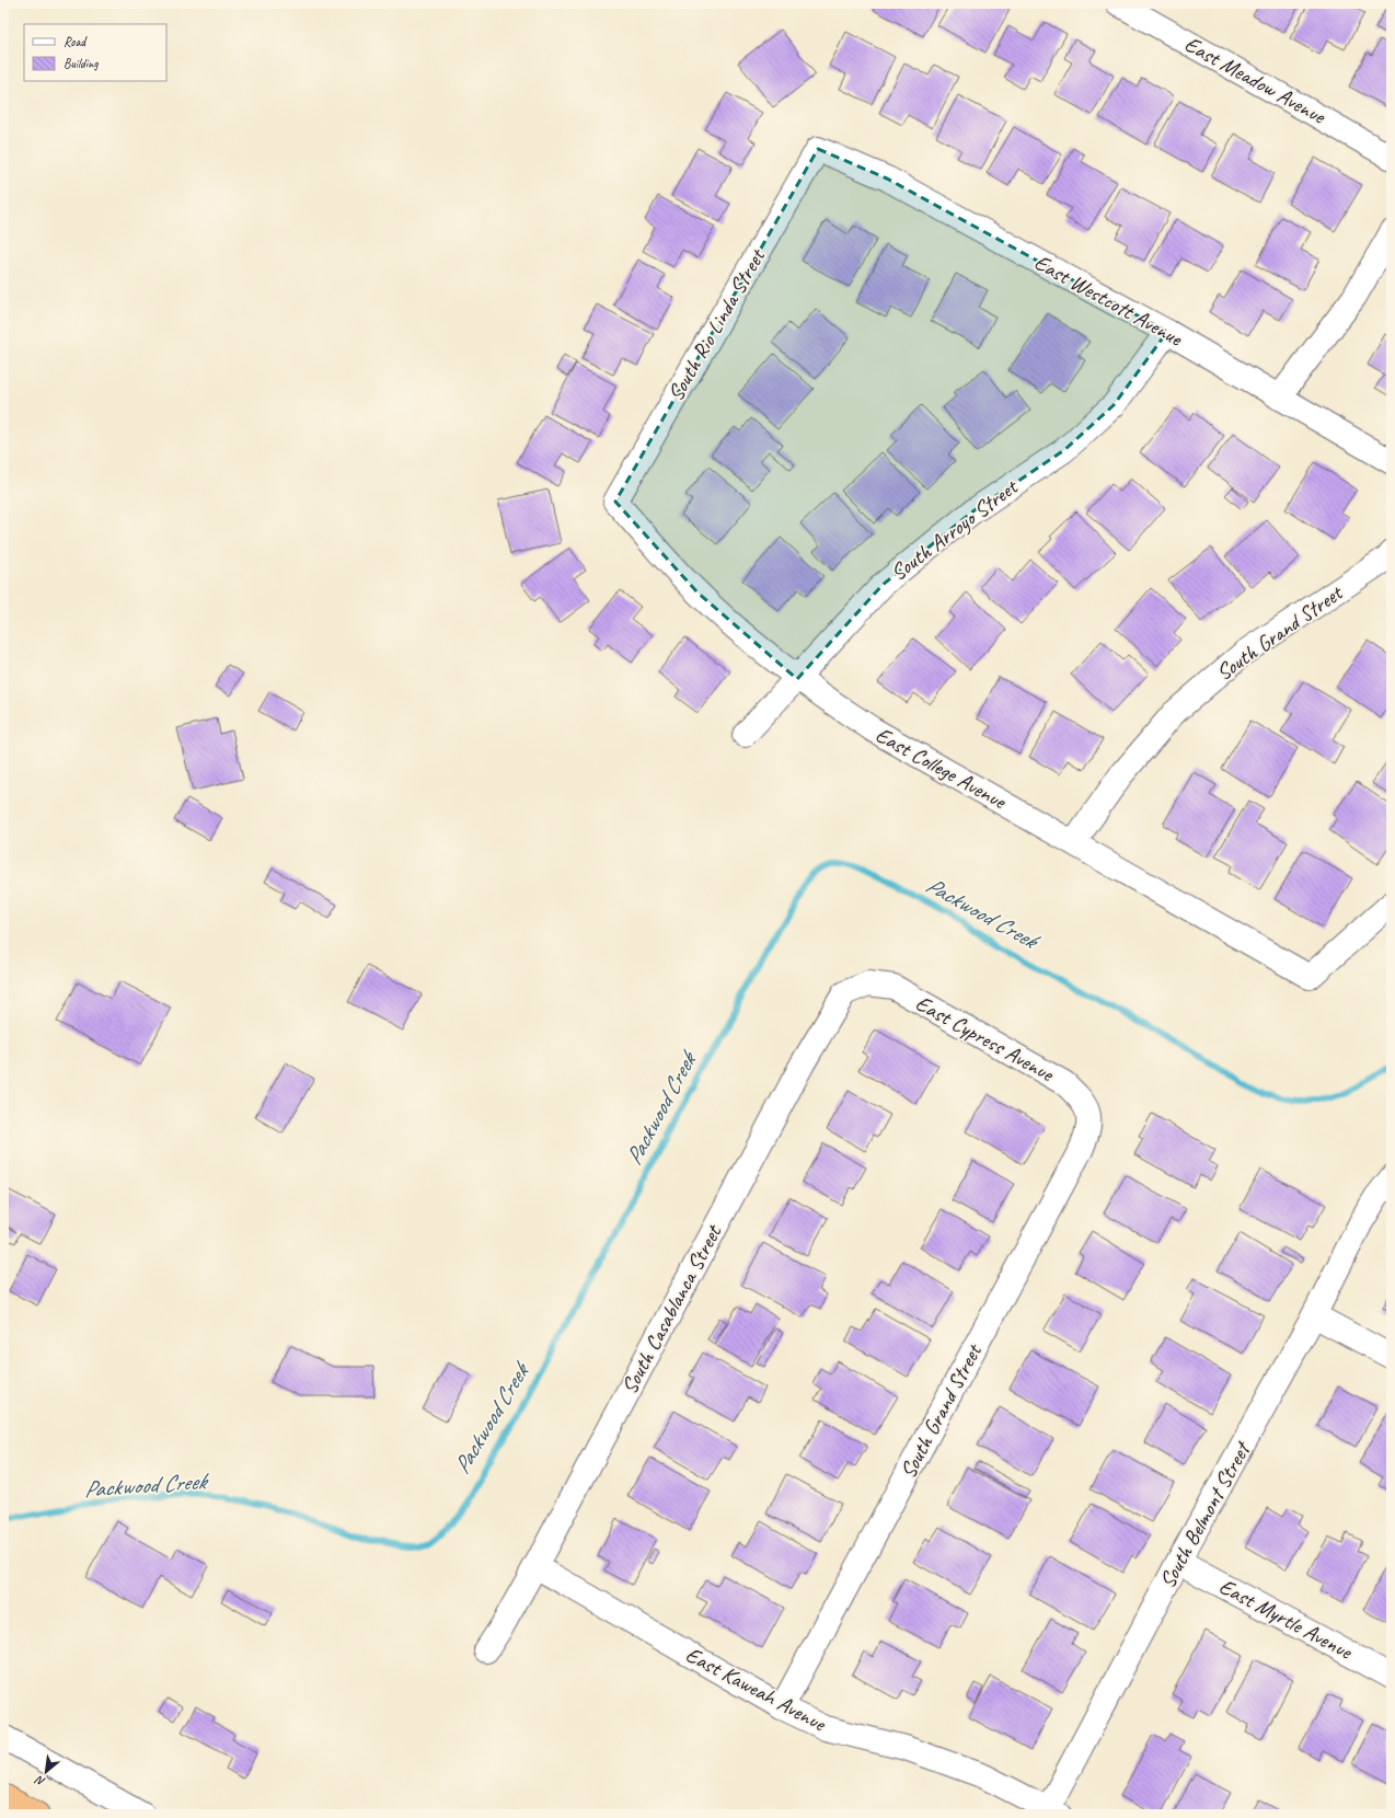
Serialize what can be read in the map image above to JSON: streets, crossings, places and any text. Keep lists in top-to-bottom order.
{
  "streets": {
    "street": [
      "East Meadow Avenue",
      "East Westcott Avenue",
      "South Rio Linda Street",
      "South Arroyo Street",
      "South Grand Street",
      "East College Avenue",
      "East Cypress Avenue",
      "South Casablanca Street",
      "South Belmont Street",
      "East Myrtle Avenue",
      "East Kaweah Avenue"
    ]
  },
  "crossings": [
    ["East Westcott Avenue", "South Rio Linda Street"],
    ["East Westcott Avenue", "South Arroyo Street"],
    ["South Rio Linda Street", "East College Avenue"],
    ["South Arroyo Street", "East College Avenue"],
    ["South Grand Street", "East College Avenue"],
    ["South Grand Street", "East Cypress Avenue"],
    ["South Grand Street", "East Kaweah Avenue"],
    ["East Cypress Avenue", "South Casablanca Street"],
    ["South Casablanca Street", "East Kaweah Avenue"],
    ["South Belmont Street", "East Myrtle Avenue"],
    ["South Belmont Street", "East Kaweah Avenue"]
  ],
  "water": ["Packwood Creek"],
  "legend": ["Road", "Building"],
  "north": "bottom left"
}
